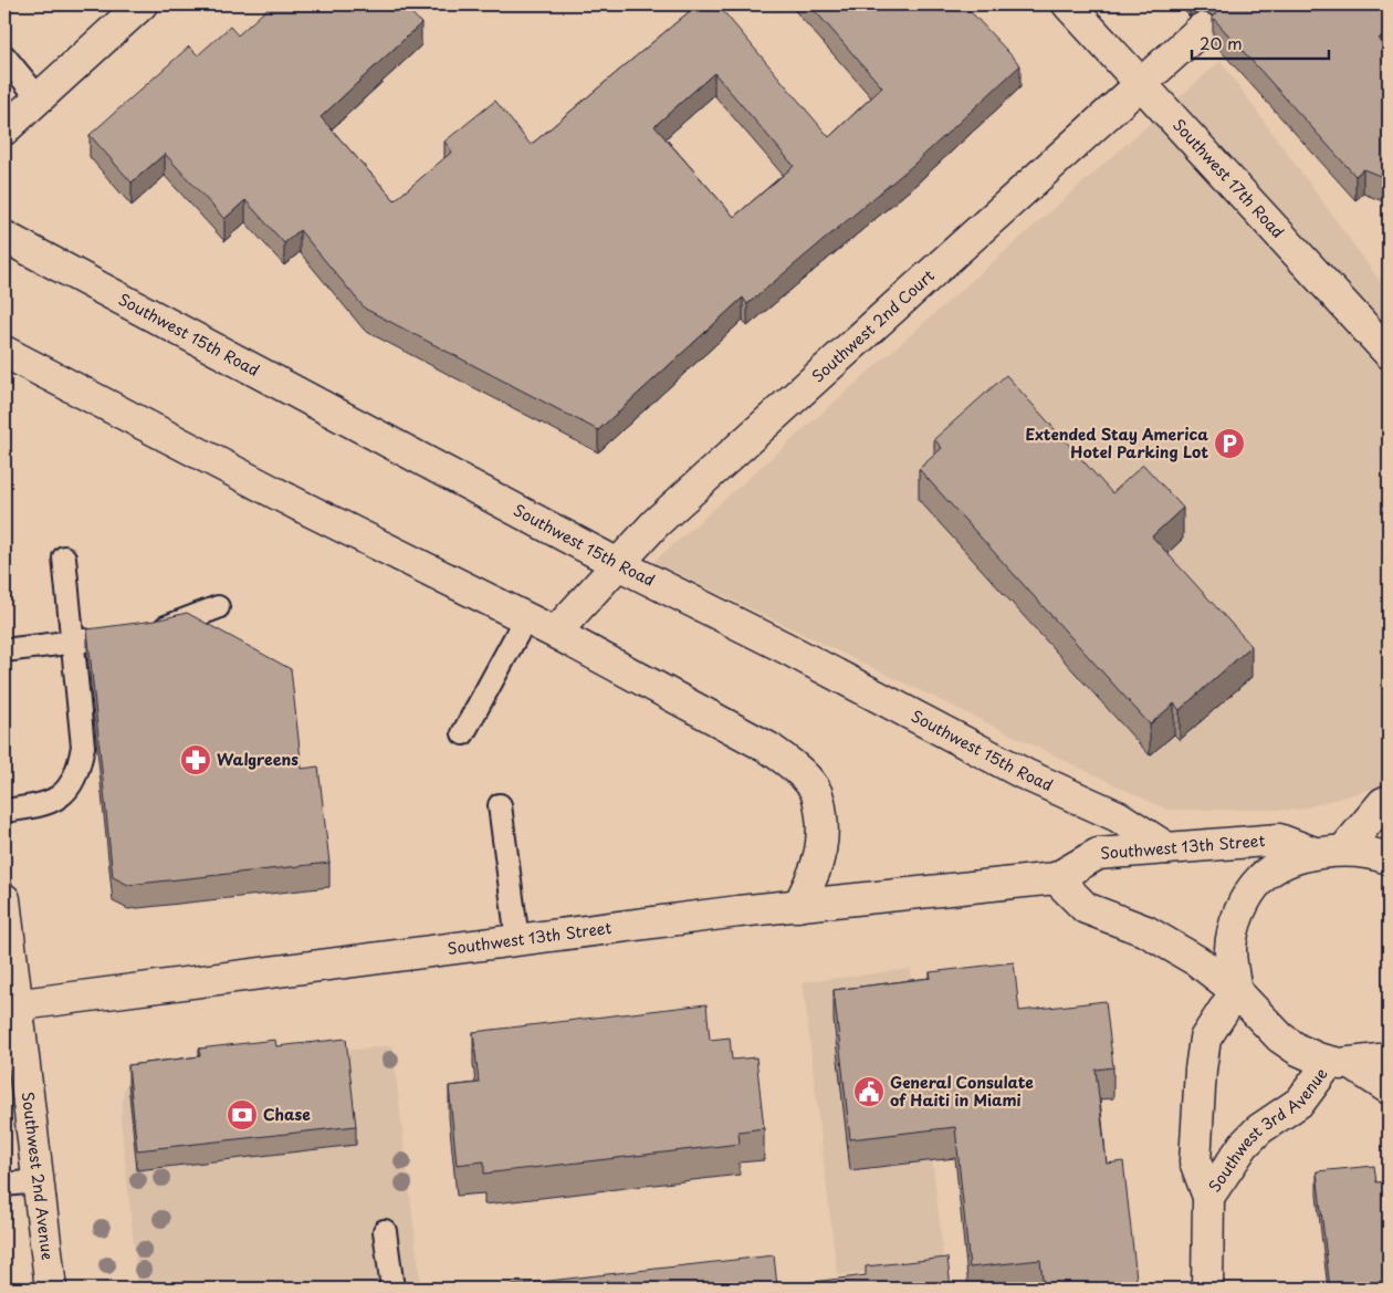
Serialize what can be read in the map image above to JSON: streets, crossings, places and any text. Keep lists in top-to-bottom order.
{
  "streets": {
    "street": [
      "Southwest 17th Road",
      "Southwest 2nd Court",
      "Southwest 15th Road",
      "Southwest 13th Street",
      "Southwest 3rd Avenue",
      "Southwest 2nd Avenue"
    ]
  },
  "crossings": [
    ["Southwest 17th Road", "Southwest 2nd Court"],
    ["Southwest 2nd Court", "Southwest 15th Road"],
    ["Southwest 15th Road", "Southwest 13th Street"],
    ["Southwest 13th Street", "Southwest 2nd Avenue"]
  ],
  "places": {
    "parking": ["Extended Stay America Hotel Parking Lot"],
    "pharmacy": ["Walgreens"],
    "public building": ["General Consulate of Haiti in Miami"],
    "bank": ["Chase"]
  },
  "scale_bar": "20 m"
}
